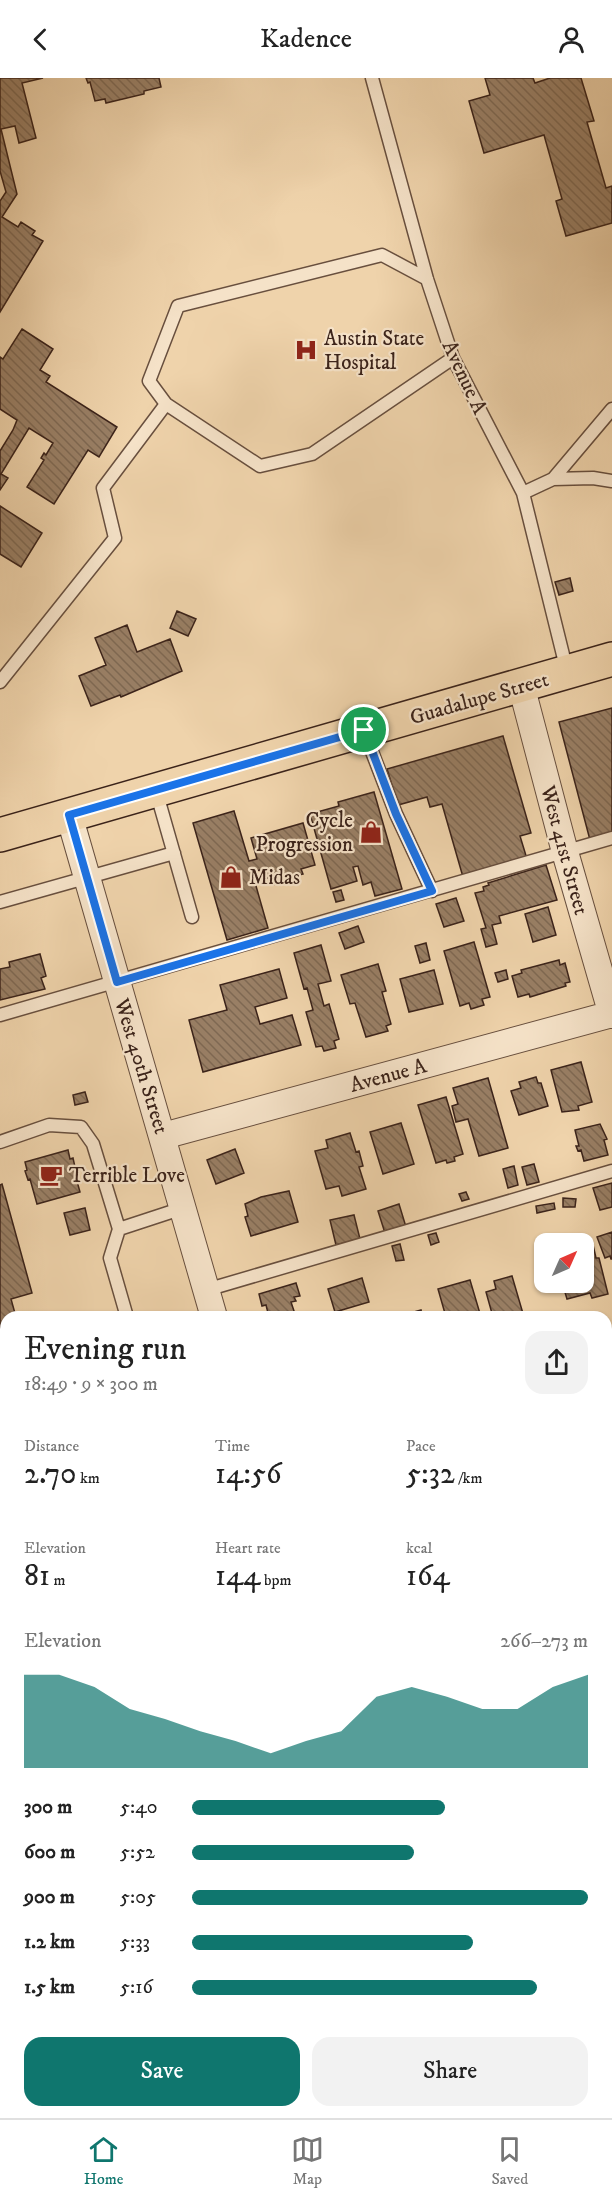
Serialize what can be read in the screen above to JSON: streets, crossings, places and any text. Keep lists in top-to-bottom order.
{
  "streets": {
    "main road": ["Guadalupe Street"],
    "street": ["Avenue A", "West 41st Street", "West 40th Street"]
  },
  "crossings": [
    ["Avenue A", "Guadalupe Street"],
    ["Avenue A", "West 41st Street"],
    ["Avenue A", "West 40th Street"],
    ["Guadalupe Street", "West 41st Street"],
    ["Guadalupe Street", "West 40th Street"]
  ],
  "places": {
    "hospital": ["Austin State Hospital"],
    "shop": ["Cycle Progression", "Midas"],
    "cafe": ["Terrible Love"]
  },
  "north": "top right",
  "page": {
    "header": "Kadence",
    "heading": ["Evening run", "18:49 · 9 × 300 m"],
    "stats": [
      ["Distance", "2.70 km"],
      ["Time", "14:56"],
      ["Pace", "5:32 /km"],
      ["Elevation", "81 m"],
      ["Heart rate", "144 bpm"],
      ["kcal", "164"]
    ],
    "chart": ["Elevation", "266–273 m"],
    "list": [
      {
        "name": "300 m",
        "note": "5:40"
      },
      {
        "name": "600 m",
        "note": "5:52"
      },
      {
        "name": "900 m",
        "note": "5:05"
      },
      {
        "name": "1.2 km",
        "note": "5:33"
      },
      {
        "name": "1.5 km",
        "note": "5:16"
      }
    ],
    "buttons": ["Save", "Share"],
    "tabs": ["Home", "Map", "Saved"]
  }
}
